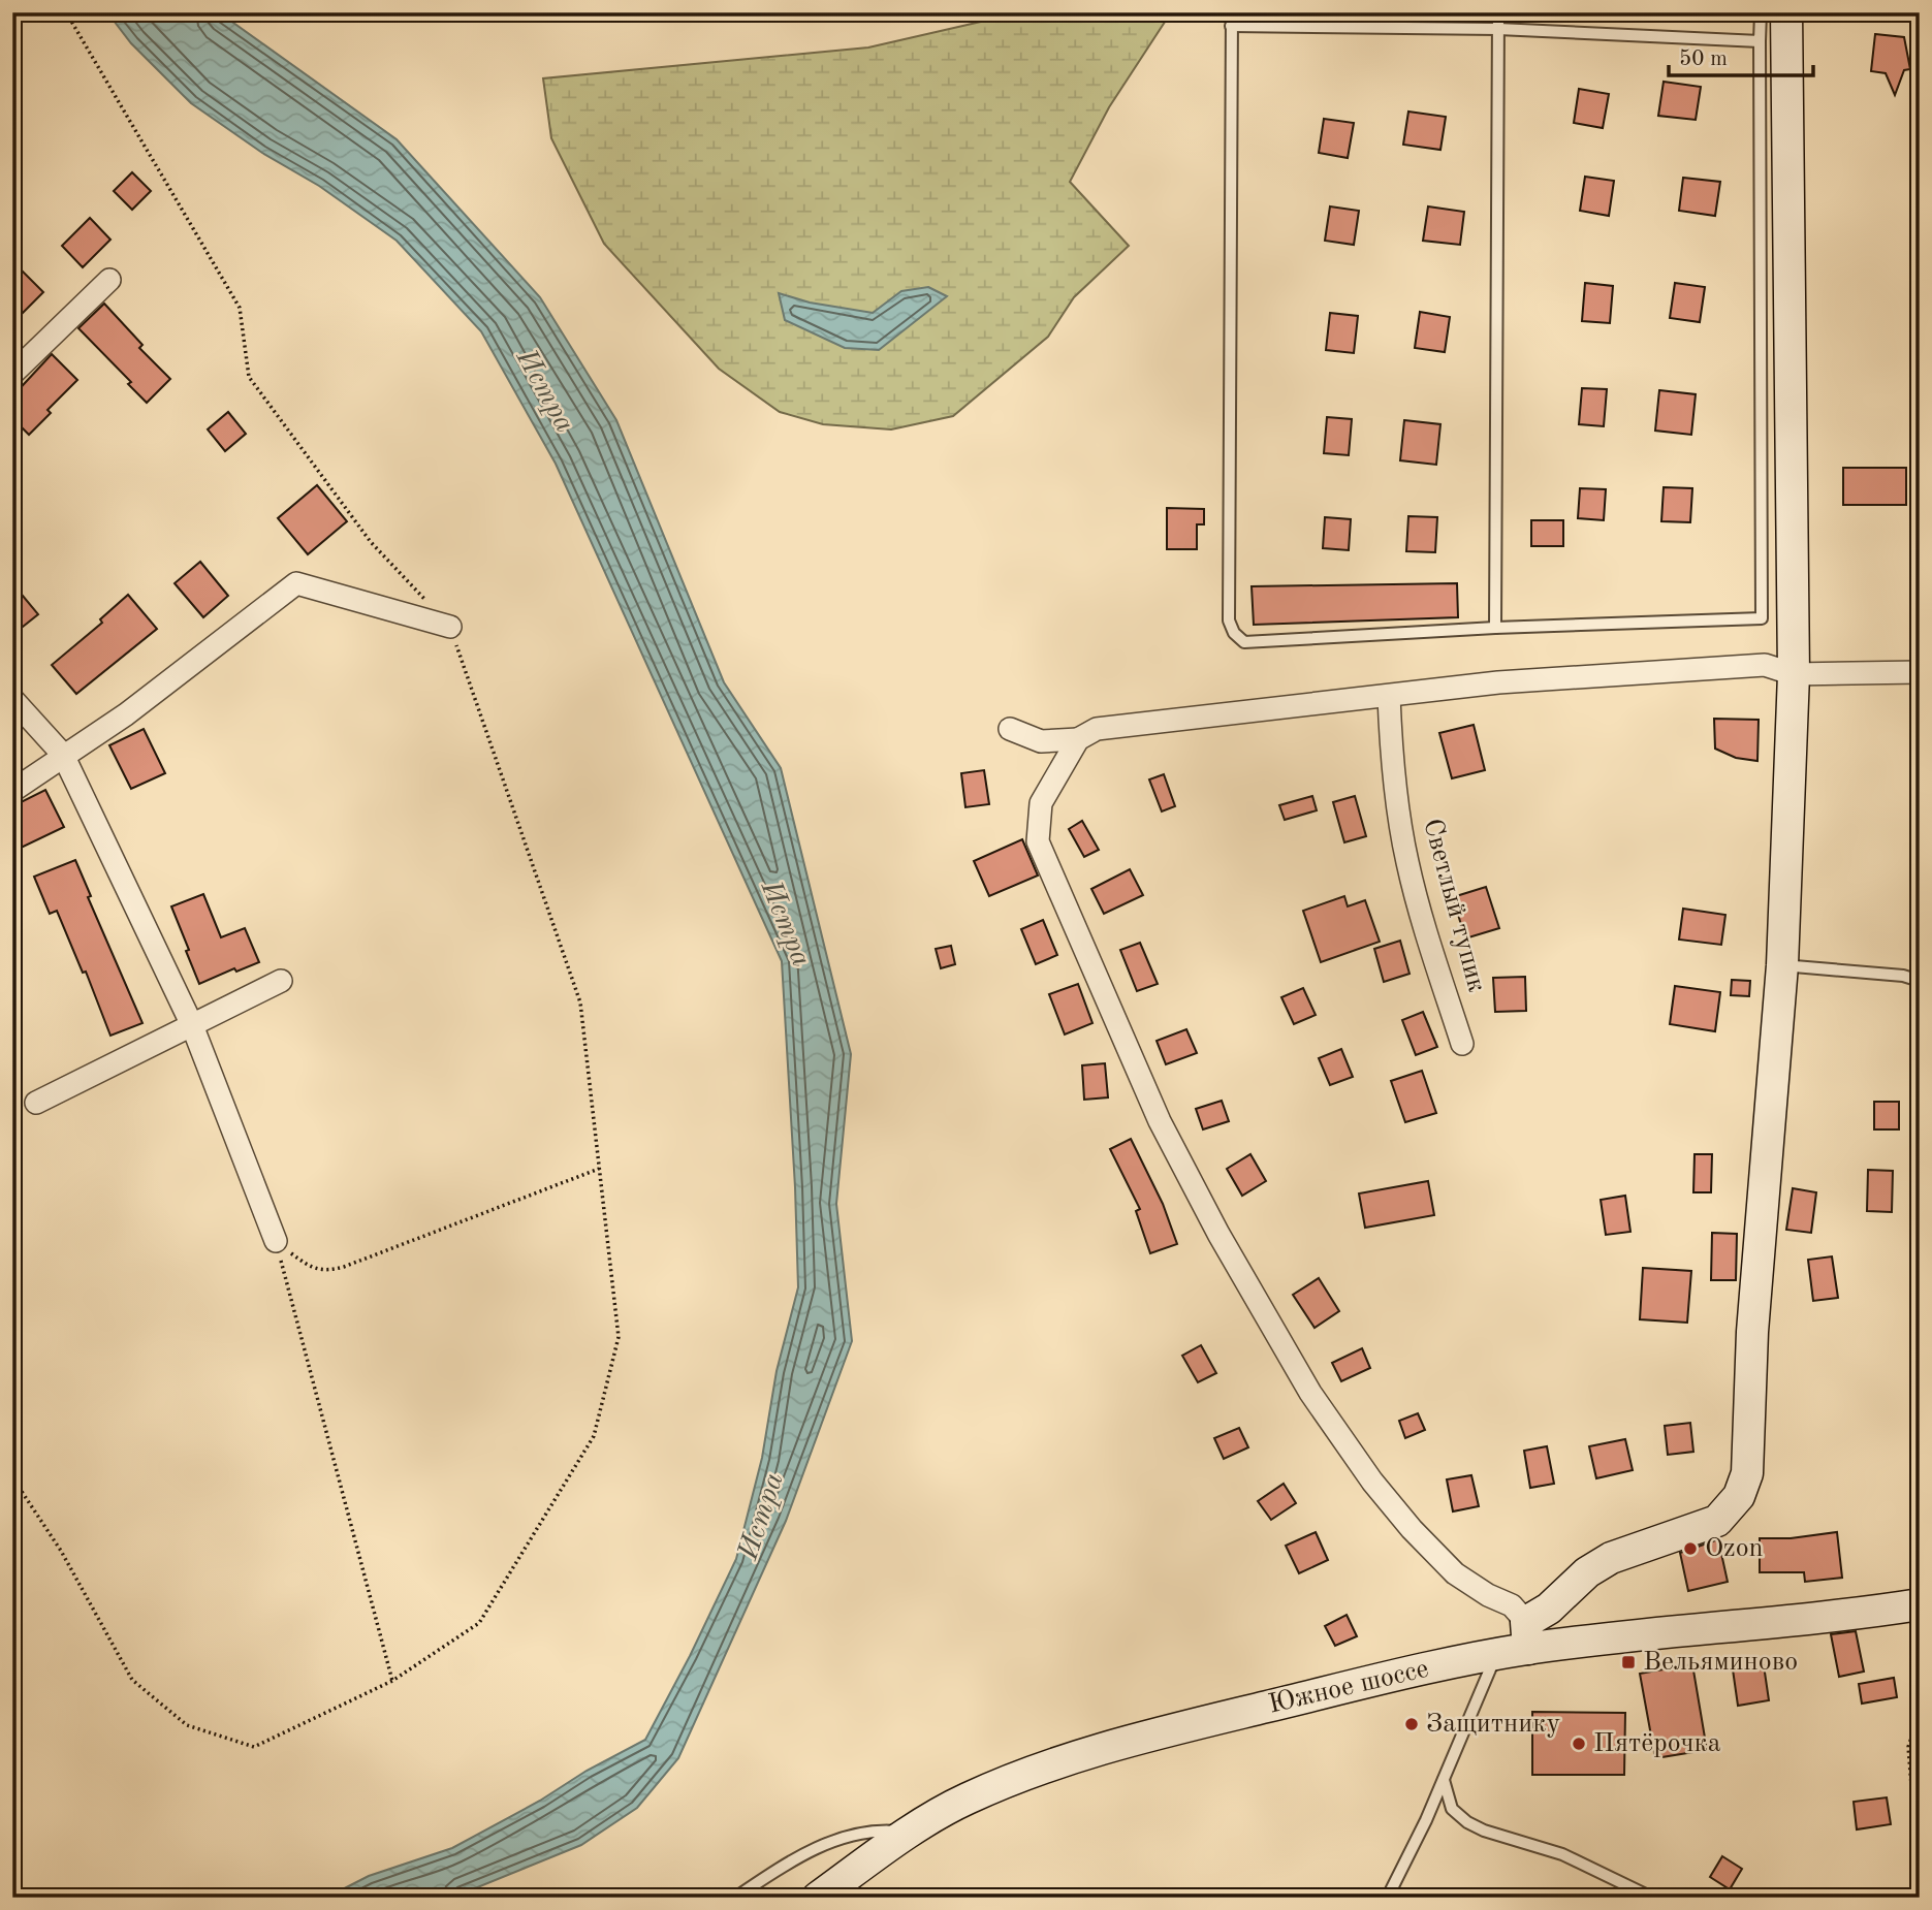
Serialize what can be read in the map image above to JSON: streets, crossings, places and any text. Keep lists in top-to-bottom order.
{
  "streets": {
    "street": ["Светлый тупик", "Южное шоссе"]
  },
  "water": ["Истра"],
  "places": {
    "other": ["Ozon", "Защитнику", "Пятёрочка"],
    "transit": ["Вельяминово"]
  },
  "scale_bar": "50 m"
}
